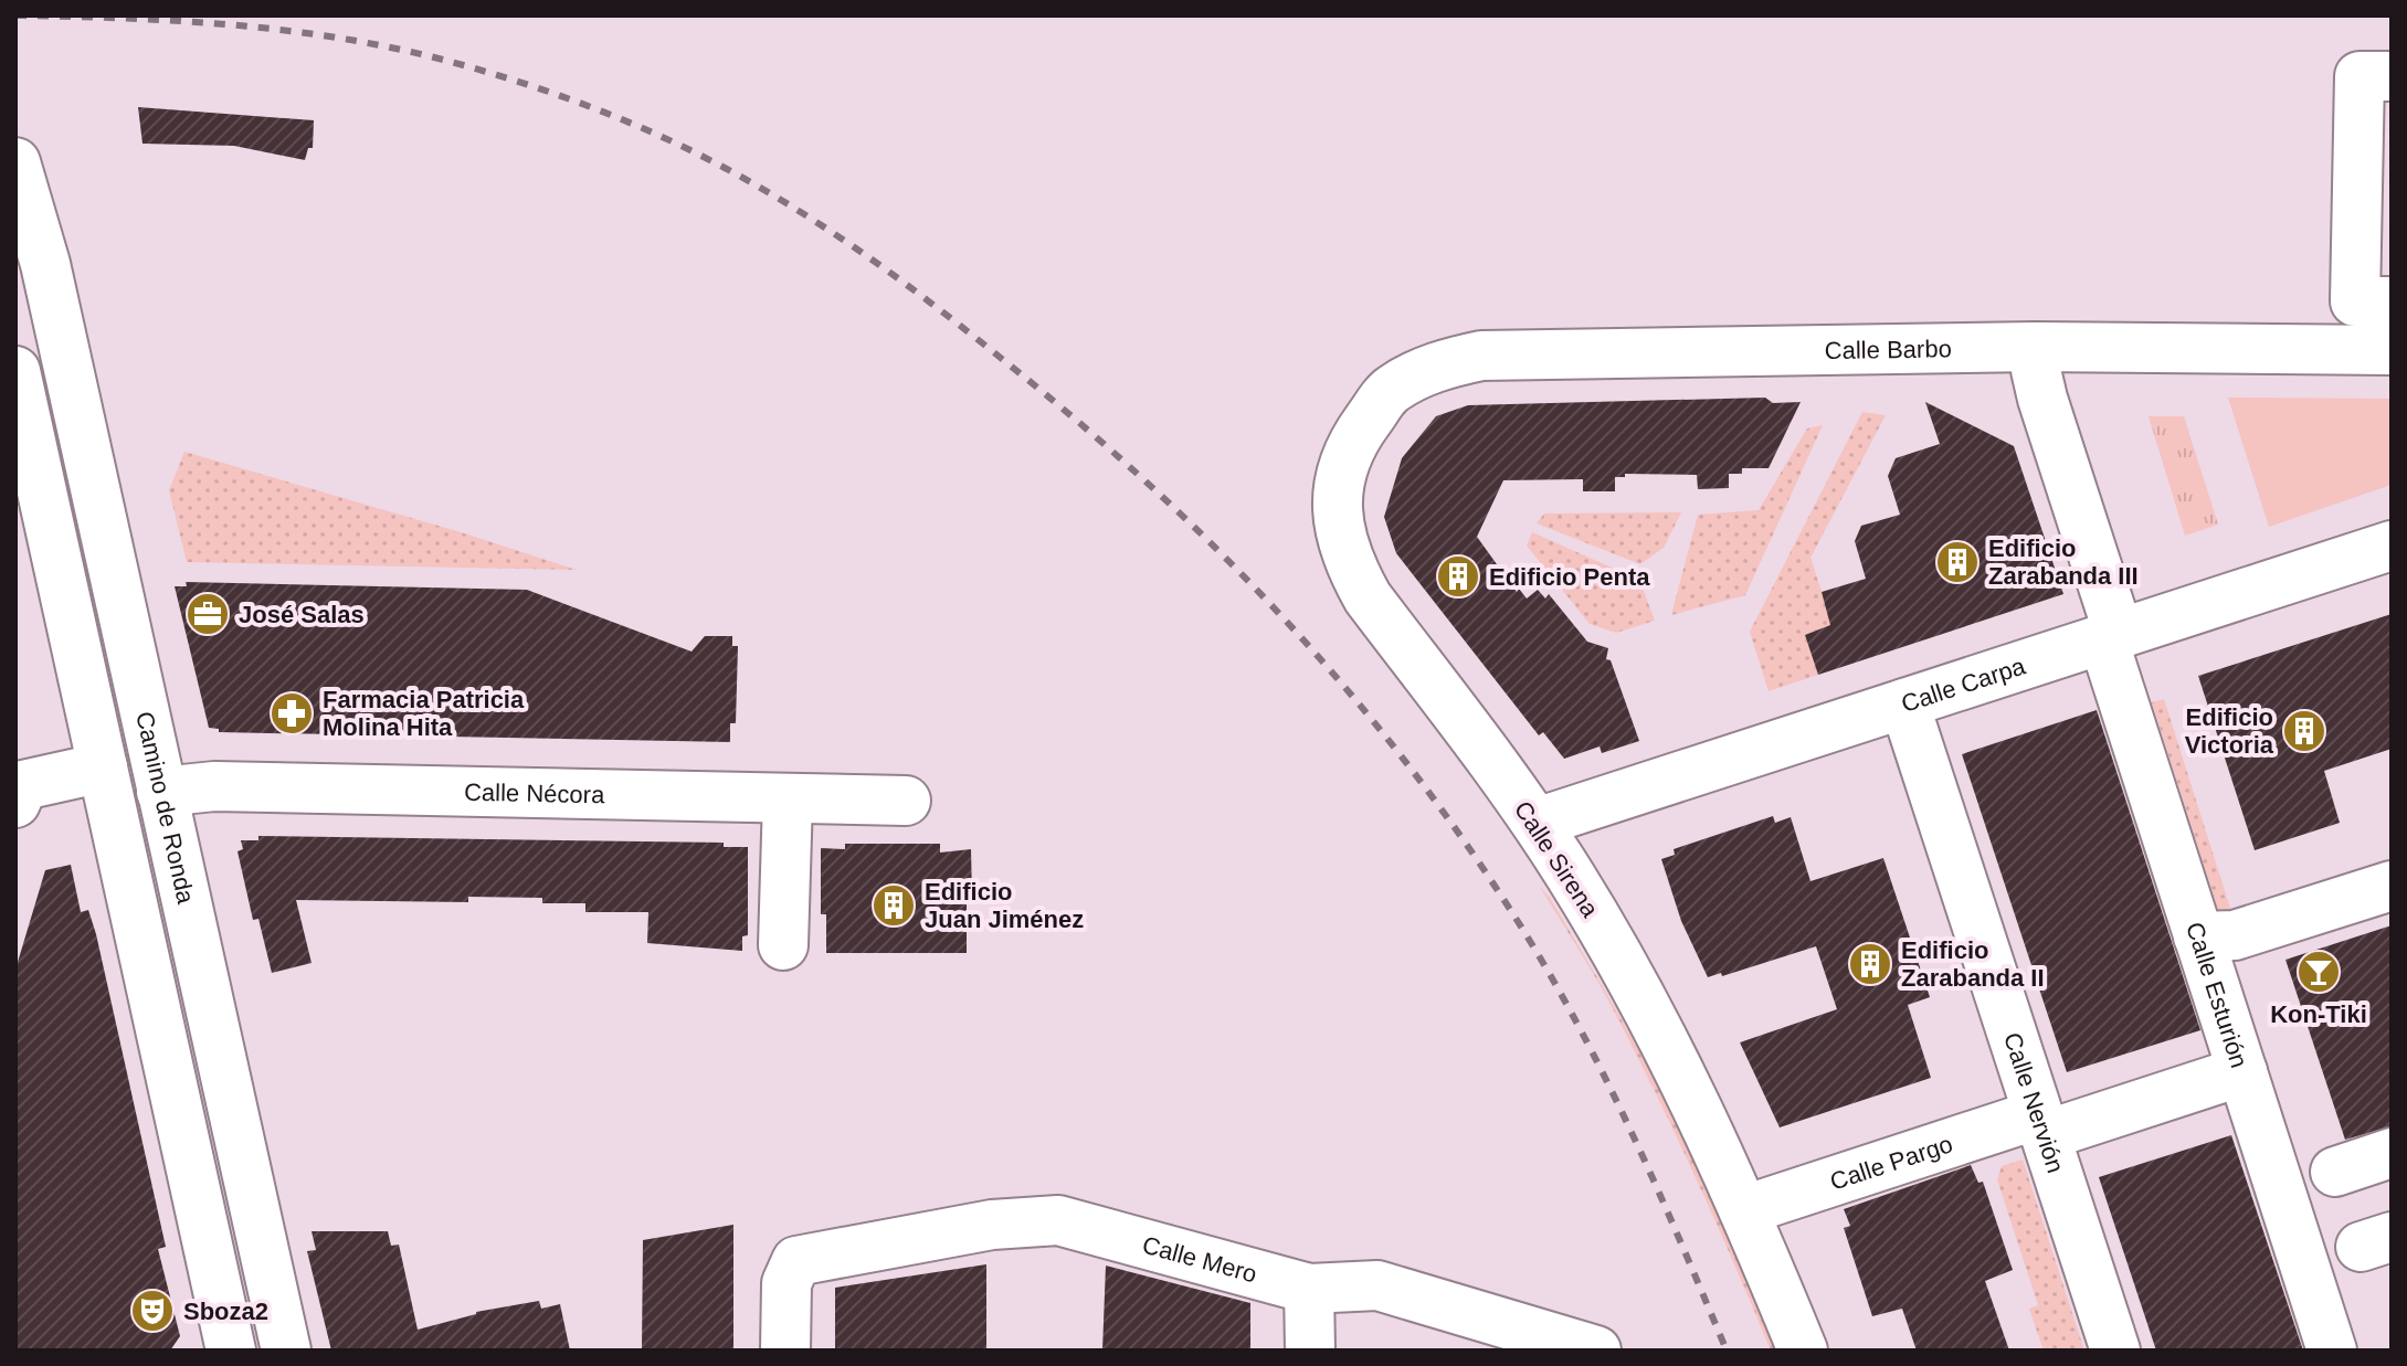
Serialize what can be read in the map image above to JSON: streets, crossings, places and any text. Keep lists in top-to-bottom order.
{
  "streets": {
    "street": [
      "Calle Barbo",
      "Calle Carpa",
      "Calle Nécora",
      "Camino de Ronda",
      "Calle Sirena",
      "Calle Esturión",
      "Calle Nervión",
      "Calle Pargo",
      "Calle Mero"
    ]
  },
  "crossings": [
    ["Calle Barbo", "Calle Sirena"],
    ["Calle Barbo", "Calle Esturión"],
    ["Calle Carpa", "Calle Sirena"],
    ["Calle Carpa", "Calle Esturión"],
    ["Calle Carpa", "Calle Nervión"],
    ["Calle Nécora", "Camino de Ronda"],
    ["Calle Sirena", "Calle Pargo"],
    ["Calle Esturión", "Calle Pargo"],
    ["Calle Nervión", "Calle Pargo"]
  ],
  "places": {
    "building": [
      "Edificio Zarabanda III",
      "Edificio Penta",
      "Edificio Victoria",
      "Edificio Juan Jiménez",
      "Edificio Zarabanda II"
    ],
    "office": ["José Salas"],
    "pharmacy": ["Farmacia Patricia Molina Hita"],
    "bar": ["Kon-Tiki"],
    "theatre": ["Sboza2"]
  }
}
